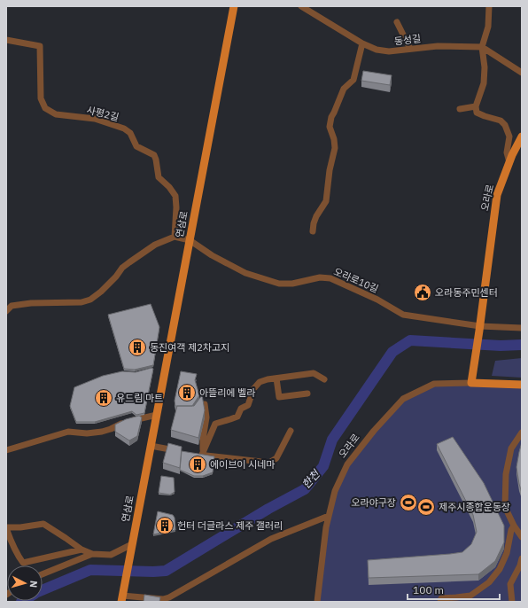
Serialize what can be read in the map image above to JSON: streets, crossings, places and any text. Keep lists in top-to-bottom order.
{
  "streets": {
    "main road": ["오라로", "연삼로"],
    "street": ["동성길", "사평2길", "오라로10길"]
  },
  "crossings": [
    ["오라로", "오라로10길"],
    ["연삼로", "오라로10길"]
  ],
  "water": ["한천"],
  "places": {
    "public building": ["오라동주민센터"],
    "building": [
      "동진여객 제2차고지",
      "아뜰리에 벨라",
      "유드림 마트",
      "에이브이 시네마",
      "헌터 더글라스 제주 갤러리"
    ],
    "sports": ["오라야구장", "제주시종합운동장"]
  },
  "scale_bar": "100 m",
  "north": "right"
}
